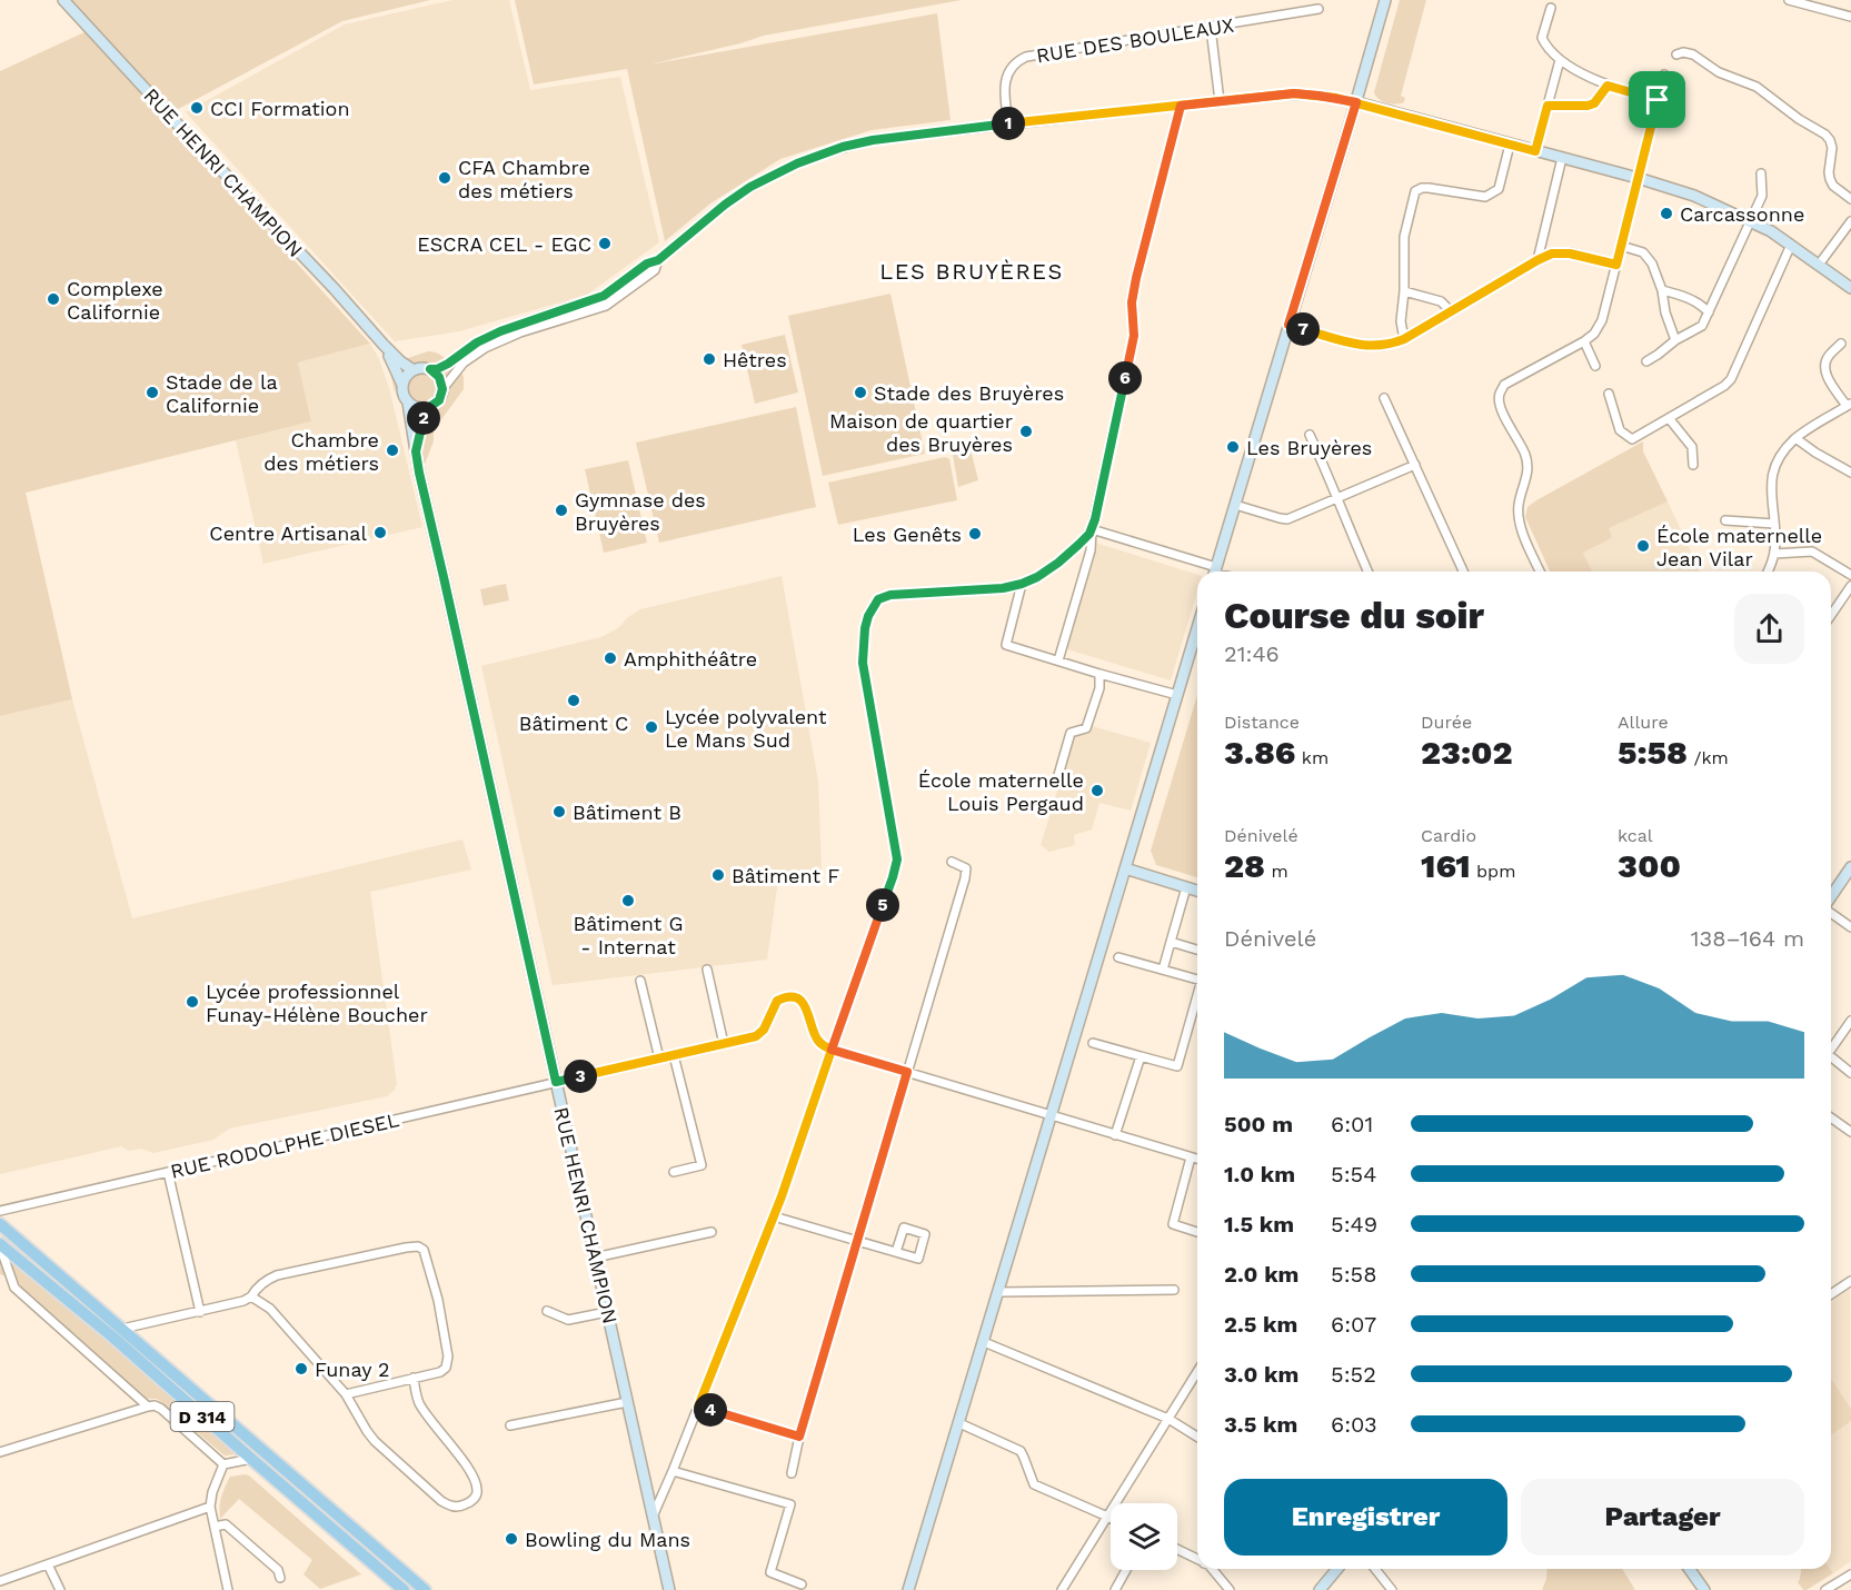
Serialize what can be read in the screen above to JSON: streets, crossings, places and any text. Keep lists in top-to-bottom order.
{
  "streets": {
    "main road": ["D 314"],
    "street": ["RUE DES BOULEAUX", "RUE HENRI CHAMPION", "RUE RODOLPHE DIESEL"]
  },
  "crossings": [
    ["RUE HENRI CHAMPION", "RUE RODOLPHE DIESEL"]
  ],
  "districts": ["LES BRUYÈRES"],
  "places": [
    "CCI Formation",
    "CFA Chambre des métiers",
    "Carcassonne",
    "ESCRA CEL - EGC",
    "Complexe Californie",
    "Hêtres",
    "Stade de la Californie",
    "Stade des Bruyères",
    "Maison de quartier des Bruyères",
    "Les Bruyères",
    "Chambre des métiers",
    "Gymnase des Bruyères",
    "Centre Artisanal",
    "Les Genêts",
    "École maternelle Jean Vilar",
    "Amphithéâtre",
    "Bâtiment C",
    "Lycée polyvalent Le Mans Sud",
    "École maternelle Louis Pergaud",
    "Bâtiment B",
    "Bâtiment F",
    "Bâtiment G - Internat",
    "Lycée professionnel Funay-Hélène Boucher",
    "Funay 2",
    "Bowling du Mans"
  ],
  "page": {
    "pins": [
      "1",
      "7",
      "6",
      "2",
      "5",
      "3",
      "4"
    ],
    "heading": ["Course du soir", "21:46"],
    "stats": [
      ["Distance", "3.86 km"],
      ["Durée", "23:02"],
      ["Allure", "5:58 /km"],
      ["Dénivelé", "28 m"],
      ["Cardio", "161 bpm"],
      ["kcal", "300"]
    ],
    "chart": ["Dénivelé", "138–164 m"],
    "list": [
      {
        "name": "500 m",
        "note": "6:01"
      },
      {
        "name": "1.0 km",
        "note": "5:54"
      },
      {
        "name": "1.5 km",
        "note": "5:49"
      },
      {
        "name": "2.0 km",
        "note": "5:58"
      },
      {
        "name": "2.5 km",
        "note": "6:07"
      },
      {
        "name": "3.0 km",
        "note": "5:52"
      },
      {
        "name": "3.5 km",
        "note": "6:03"
      }
    ],
    "buttons": ["Enregistrer", "Partager"]
  }
}
